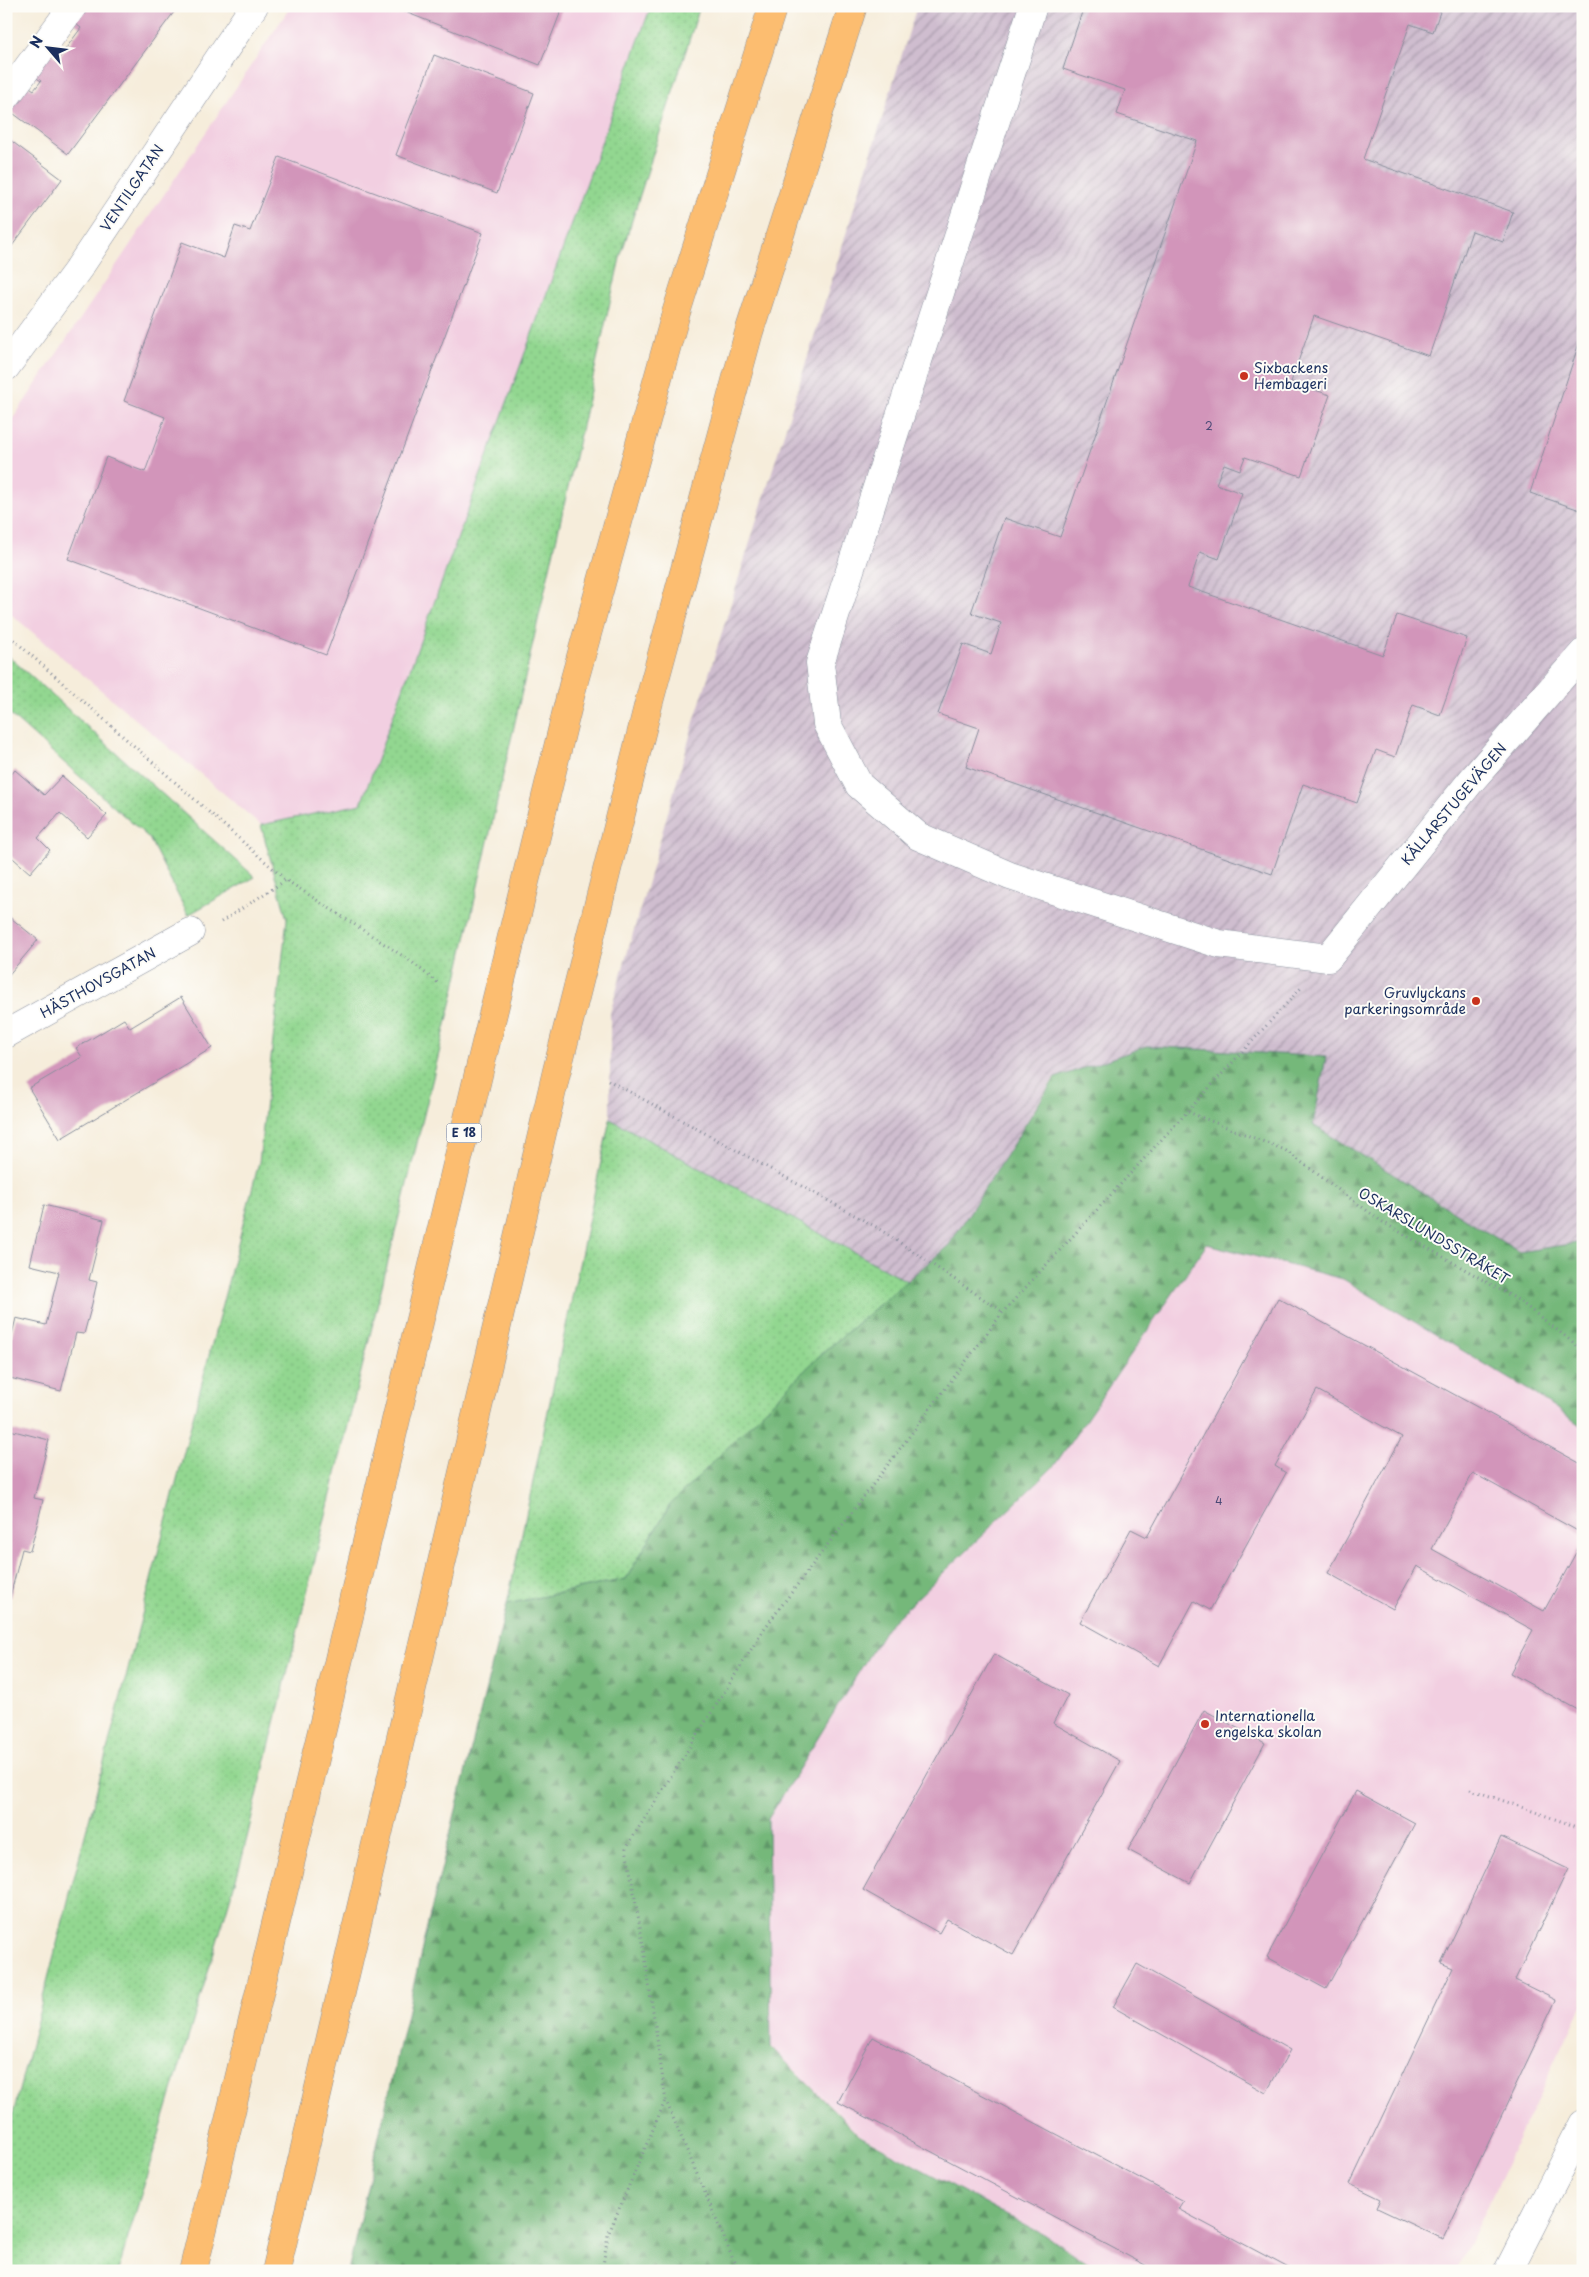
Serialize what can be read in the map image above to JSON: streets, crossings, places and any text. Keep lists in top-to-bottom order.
{
  "streets": {
    "highway": ["E 18"],
    "street": ["VENTILGATAN", "KÄLLARSTUGEVÄGEN", "HÄSTHOVSGATAN"],
    "path": ["OSKARSLUNDSSTRÅKET"]
  },
  "places": ["Sixbackens Hembageri", "Gruvlyckans parkeringsområde", "Internationella engelska skolan"],
  "house_numbers": ["2", "4"],
  "north": "top left"
}
